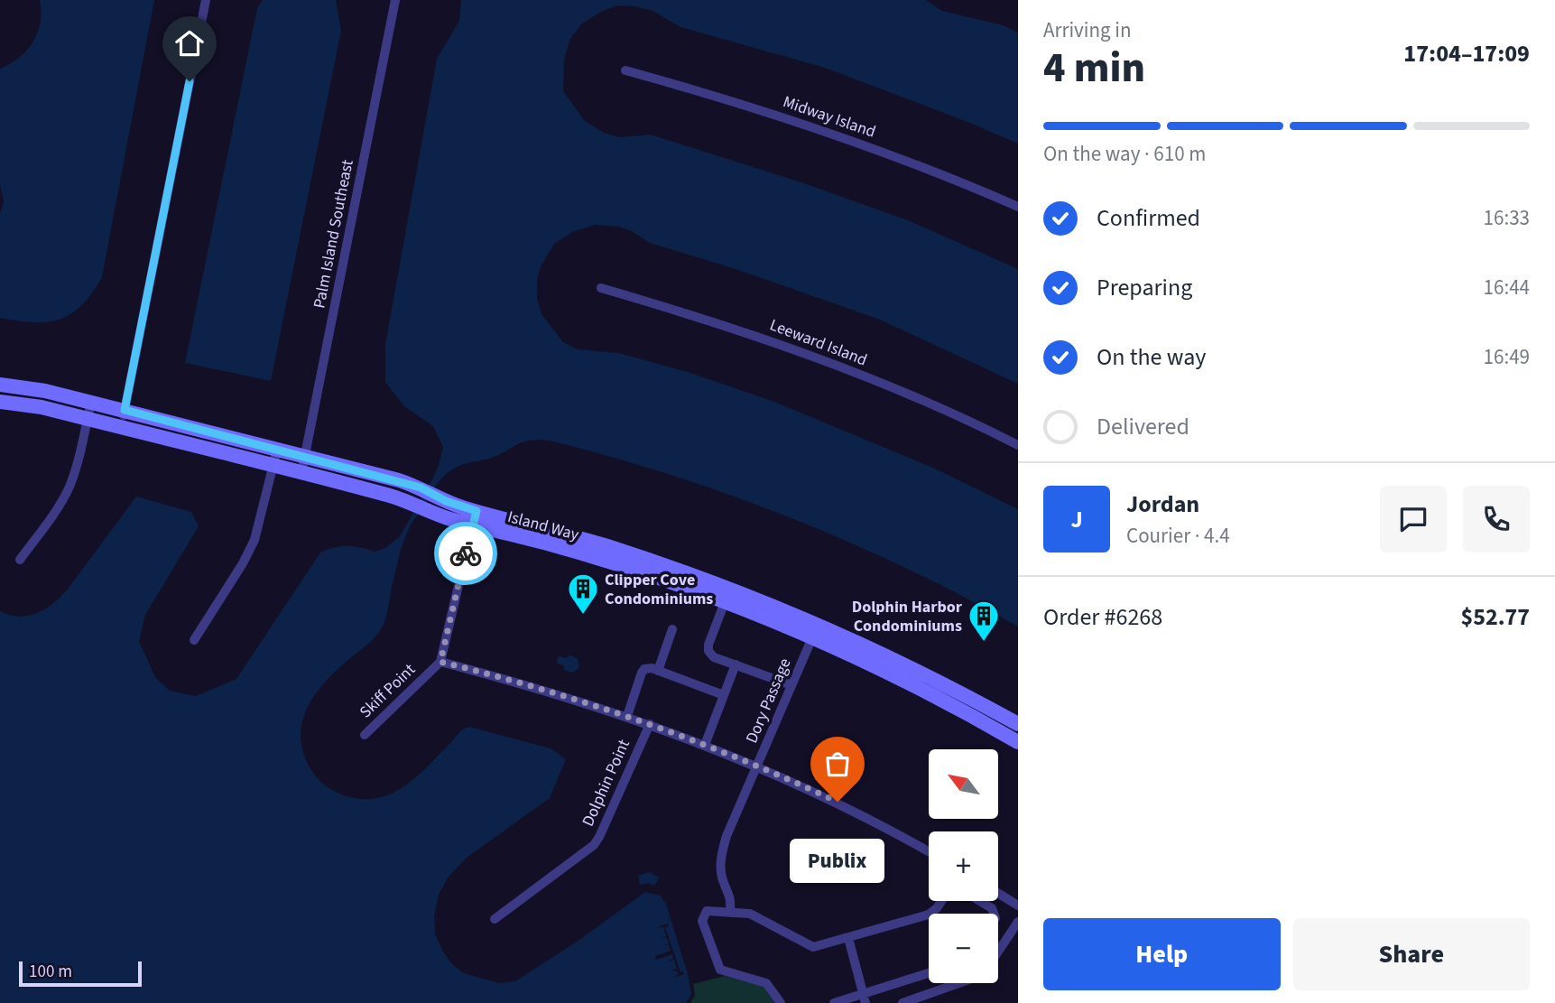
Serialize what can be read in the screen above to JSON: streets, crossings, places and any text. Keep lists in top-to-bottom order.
{
  "streets": {
    "street": [
      "Midway Island",
      "Palm Island Southeast",
      "Leeward Island",
      "Island Way",
      "Skiff Point",
      "Dory Passage",
      "Dolphin Point"
    ]
  },
  "crossings": [
    ["Palm Island Southeast", "Island Way"],
    ["Island Way", "Dory Passage"]
  ],
  "places": {
    "building": ["Clipper Cove Condominiums", "Dolphin Harbor Condominiums"],
    "other": ["Publix"]
  },
  "scale_bar": "100 m",
  "north": "top left",
  "page": {
    "heading": ["4 min", "Arriving in", "17:04–17:09"],
    "panel": [
      "Jordan",
      "Courier · 4.4",
      "Order #6268",
      "$52.77"
    ],
    "bar": "On the way · 610 m",
    "list": [
      ["Confirmed", "16:33"],
      ["Preparing", "16:44"],
      ["On the way", "16:49"],
      "Delivered"
    ],
    "round": "J",
    "map_buttons": ["+", "−"],
    "bubble": "Publix",
    "buttons": ["Help", "Share"],
    "scale": "100 m"
  }
}
